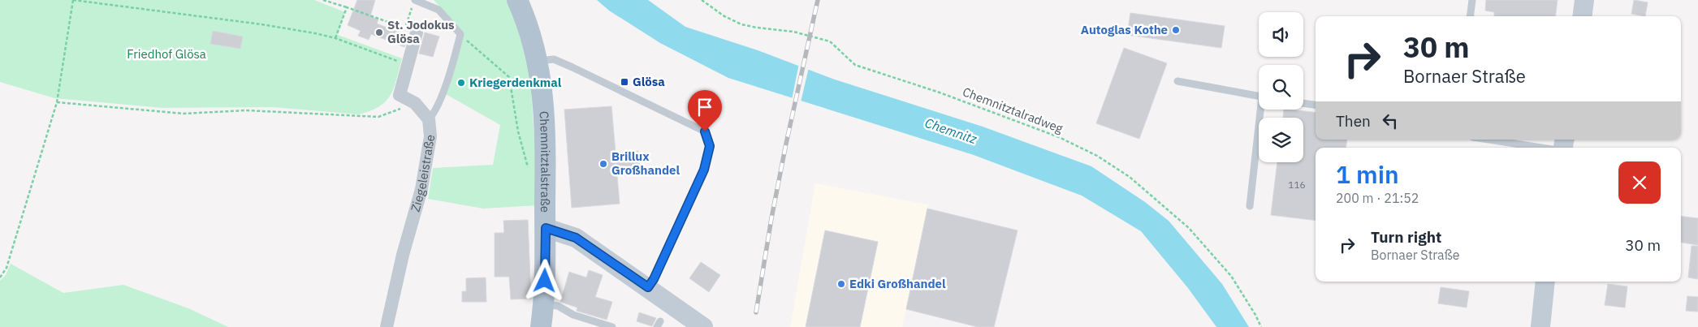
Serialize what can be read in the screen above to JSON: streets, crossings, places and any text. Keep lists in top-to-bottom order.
{
  "streets": {
    "main road": ["Chemnitztalstraße"],
    "street": ["Ziegeleistraße"],
    "path": ["Chemnitztalradweg"]
  },
  "water": ["Chemnitz"],
  "parks": ["Friedhof Glösa"],
  "places": {
    "other": [
      "Autoglas Kothe",
      "St. Jodokus Glösa",
      "Kriegerdenkmal",
      "Brillux Großhandel",
      "Edki Großhandel"
    ],
    "transit": ["Glösa"]
  },
  "house_numbers": ["116"],
  "page": {
    "turn": ["30 m", "Bornaer Straße"],
    "then": "Then",
    "heading": ["1 min", "200 m · 21:52"],
    "list": [
      {
        "name": "Turn right",
        "note": "Bornaer Straße",
        "value": "30 m"
      }
    ]
  }
}
